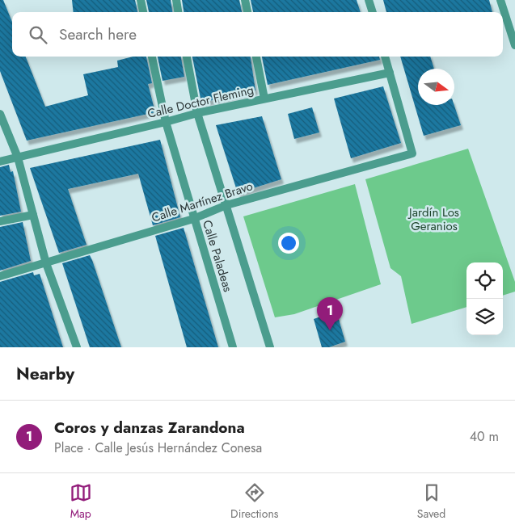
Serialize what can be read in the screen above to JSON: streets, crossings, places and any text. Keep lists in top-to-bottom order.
{
  "streets": {
    "street": ["Calle Doctor Fleming", "Calle Martínez Bravo", "Calle Paladeas"]
  },
  "crossings": [
    ["Calle Doctor Fleming", "Calle Martínez Bravo"],
    ["Calle Doctor Fleming", "Calle Paladeas"],
    ["Calle Martínez Bravo", "Calle Paladeas"]
  ],
  "parks": ["Jardín Los Geranios"],
  "north": "right",
  "page": {
    "search": "Search here",
    "pins": "1",
    "heading": "Nearby",
    "list": [
      {
        "mark": "1",
        "name": "Coros y danzas Zarandona",
        "note": "Place · Calle Jesús Hernández Conesa",
        "value": "40 m"
      }
    ],
    "nav": ["Map", "Directions", "Saved"]
  }
}
